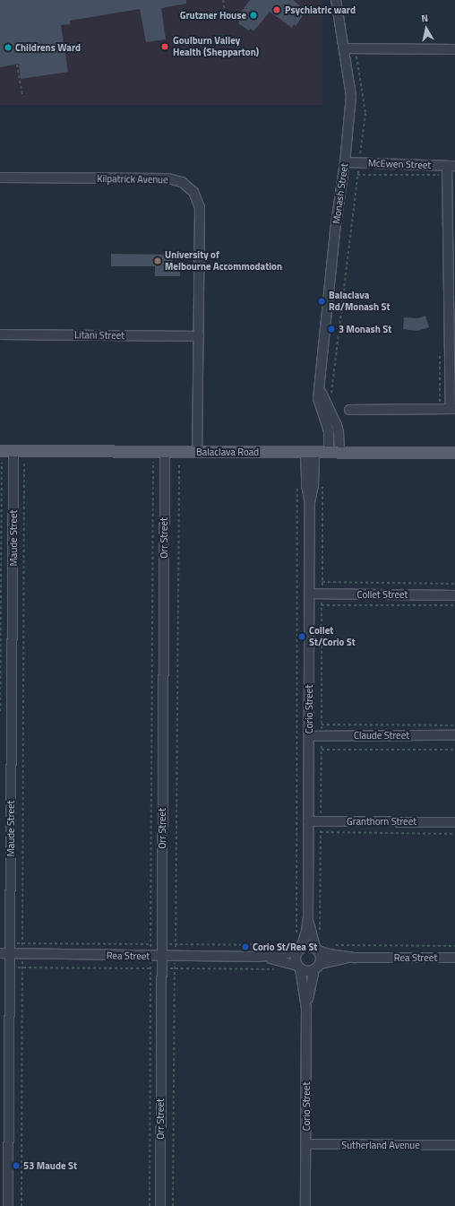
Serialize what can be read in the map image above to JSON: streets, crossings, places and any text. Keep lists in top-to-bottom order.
{
  "streets": {
    "main road": ["Balaclava Road"],
    "street": [
      "McEwen Street",
      "Kilpatrick Avenue",
      "Monash Street",
      "Litani Street",
      "Maude Street",
      "Orr Street",
      "Collet Street",
      "Corio Street",
      "Claude Street",
      "Granthorn Street",
      "Rea Street",
      "Sutherland Avenue"
    ]
  },
  "crossings": [
    ["McEwen Street", "Monash Street"],
    ["Kilpatrick Avenue", "Litani Street"],
    ["Kilpatrick Avenue", "Balaclava Road"],
    ["Monash Street", "Balaclava Road"],
    ["Balaclava Road", "Maude Street"],
    ["Balaclava Road", "Orr Street"],
    ["Balaclava Road", "Corio Street"],
    ["Maude Street", "Rea Street"],
    ["Orr Street", "Rea Street"],
    ["Collet Street", "Corio Street"],
    ["Corio Street", "Claude Street"],
    ["Corio Street", "Granthorn Street"],
    ["Corio Street", "Rea Street"],
    ["Corio Street", "Sutherland Avenue"]
  ],
  "places": [
    "Psychiatric ward",
    "Grutzner House",
    "Goulburn Valley Health (Shepparton)",
    "Childrens Ward",
    "University of Melbourne Accommodation",
    "Balaclava Rd/Monash St",
    "3 Monash St",
    "Collet St/Corio St",
    "Corio St/Rea St",
    "53 Maude St"
  ],
  "north": "top"
}
